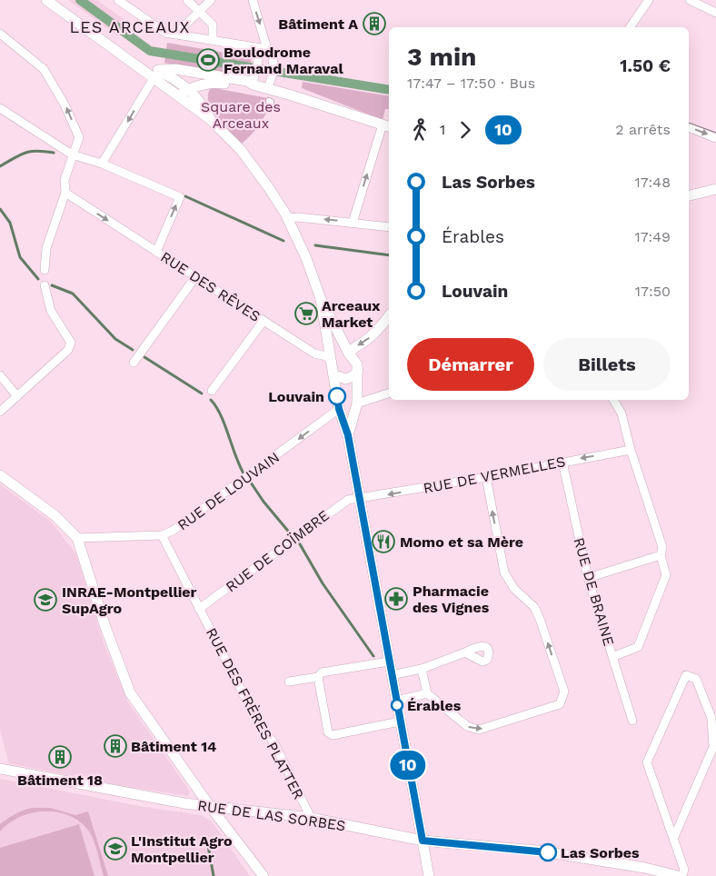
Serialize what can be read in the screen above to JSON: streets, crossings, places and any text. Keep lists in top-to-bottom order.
{
  "streets": {
    "street": [
      "RUE DES RÊVES",
      "RUE DE VERMELLES",
      "RUE DE LOUVAIN",
      "RUE DE COÏMBRE",
      "RUE DE BRAINE",
      "RUE DES FRÈRES PLATTER",
      "RUE DE LAS SORBES"
    ]
  },
  "crossings": [
    ["RUE DE VERMELLES", "RUE DE COÏMBRE"],
    ["RUE DE VERMELLES", "RUE DE BRAINE"],
    ["RUE DE LOUVAIN", "RUE DES FRÈRES PLATTER"],
    ["RUE DE COÏMBRE", "RUE DES FRÈRES PLATTER"],
    ["RUE DES FRÈRES PLATTER", "RUE DE LAS SORBES"]
  ],
  "one_way": ["RUE DE VERMELLES", "RUE DE LOUVAIN"],
  "districts": ["LES ARCEAUX"],
  "parks": ["Square des Arceaux"],
  "places": {
    "building": ["Bâtiment A", "Bâtiment 14", "Bâtiment 18"],
    "sports": ["Boulodrome Fernand Maraval"],
    "supermarket": ["Arceaux Market"],
    "other": ["Louvain", "Érables", "Las Sorbes"],
    "restaurant": ["Momo et sa Mère"],
    "pharmacy": ["Pharmacie des Vignes"],
    "school or university": ["INRAE-Montpellier SupAgro", "L'Institut Agro Montpellier"]
  },
  "lines": ["bus line 10"],
  "page": {
    "on_map": "10",
    "heading": ["3 min", "17:47 – 17:50 · Bus", "1.50 €"],
    "legs": ["1", "10", "2 arrêts"],
    "list": [
      {
        "name": "Las Sorbes",
        "value": "17:48"
      },
      {
        "name": "Érables",
        "value": "17:49"
      },
      {
        "name": "Louvain",
        "value": "17:50"
      }
    ],
    "buttons": ["Démarrer", "Billets"]
  }
}
